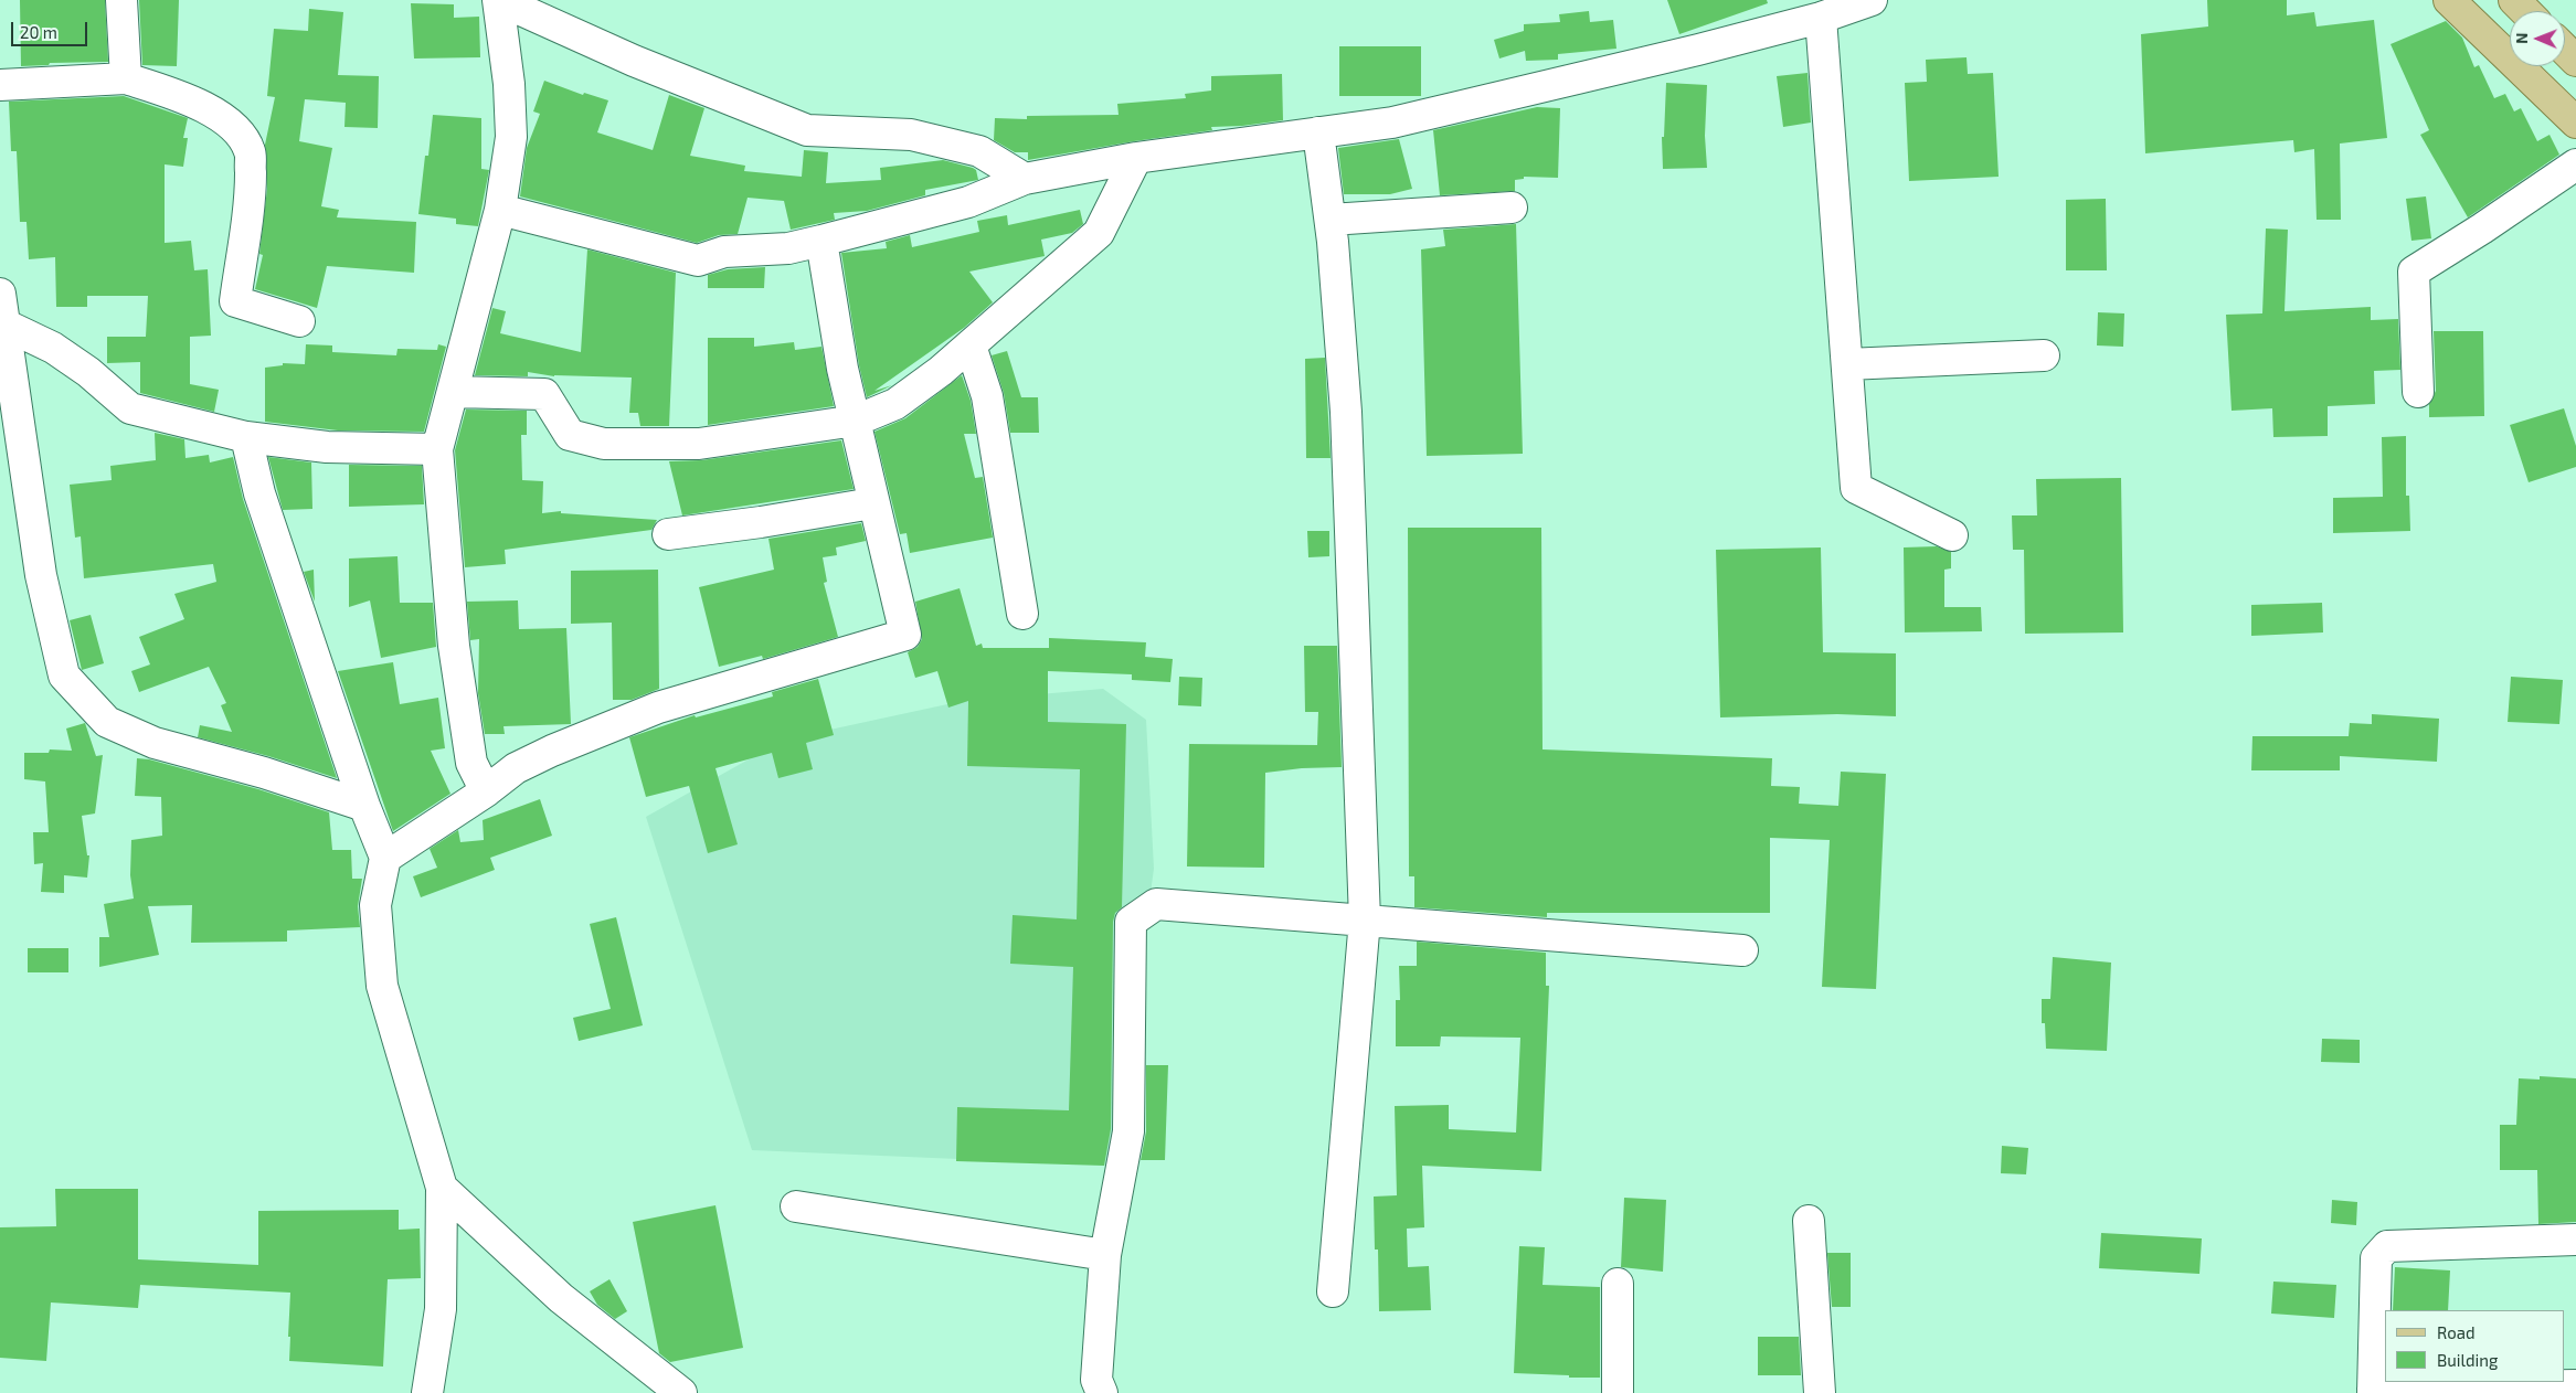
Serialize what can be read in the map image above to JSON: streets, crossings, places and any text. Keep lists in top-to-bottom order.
{
  "legend": ["Road", "Building"],
  "scale_bar": "20 m",
  "north": "left"
}
